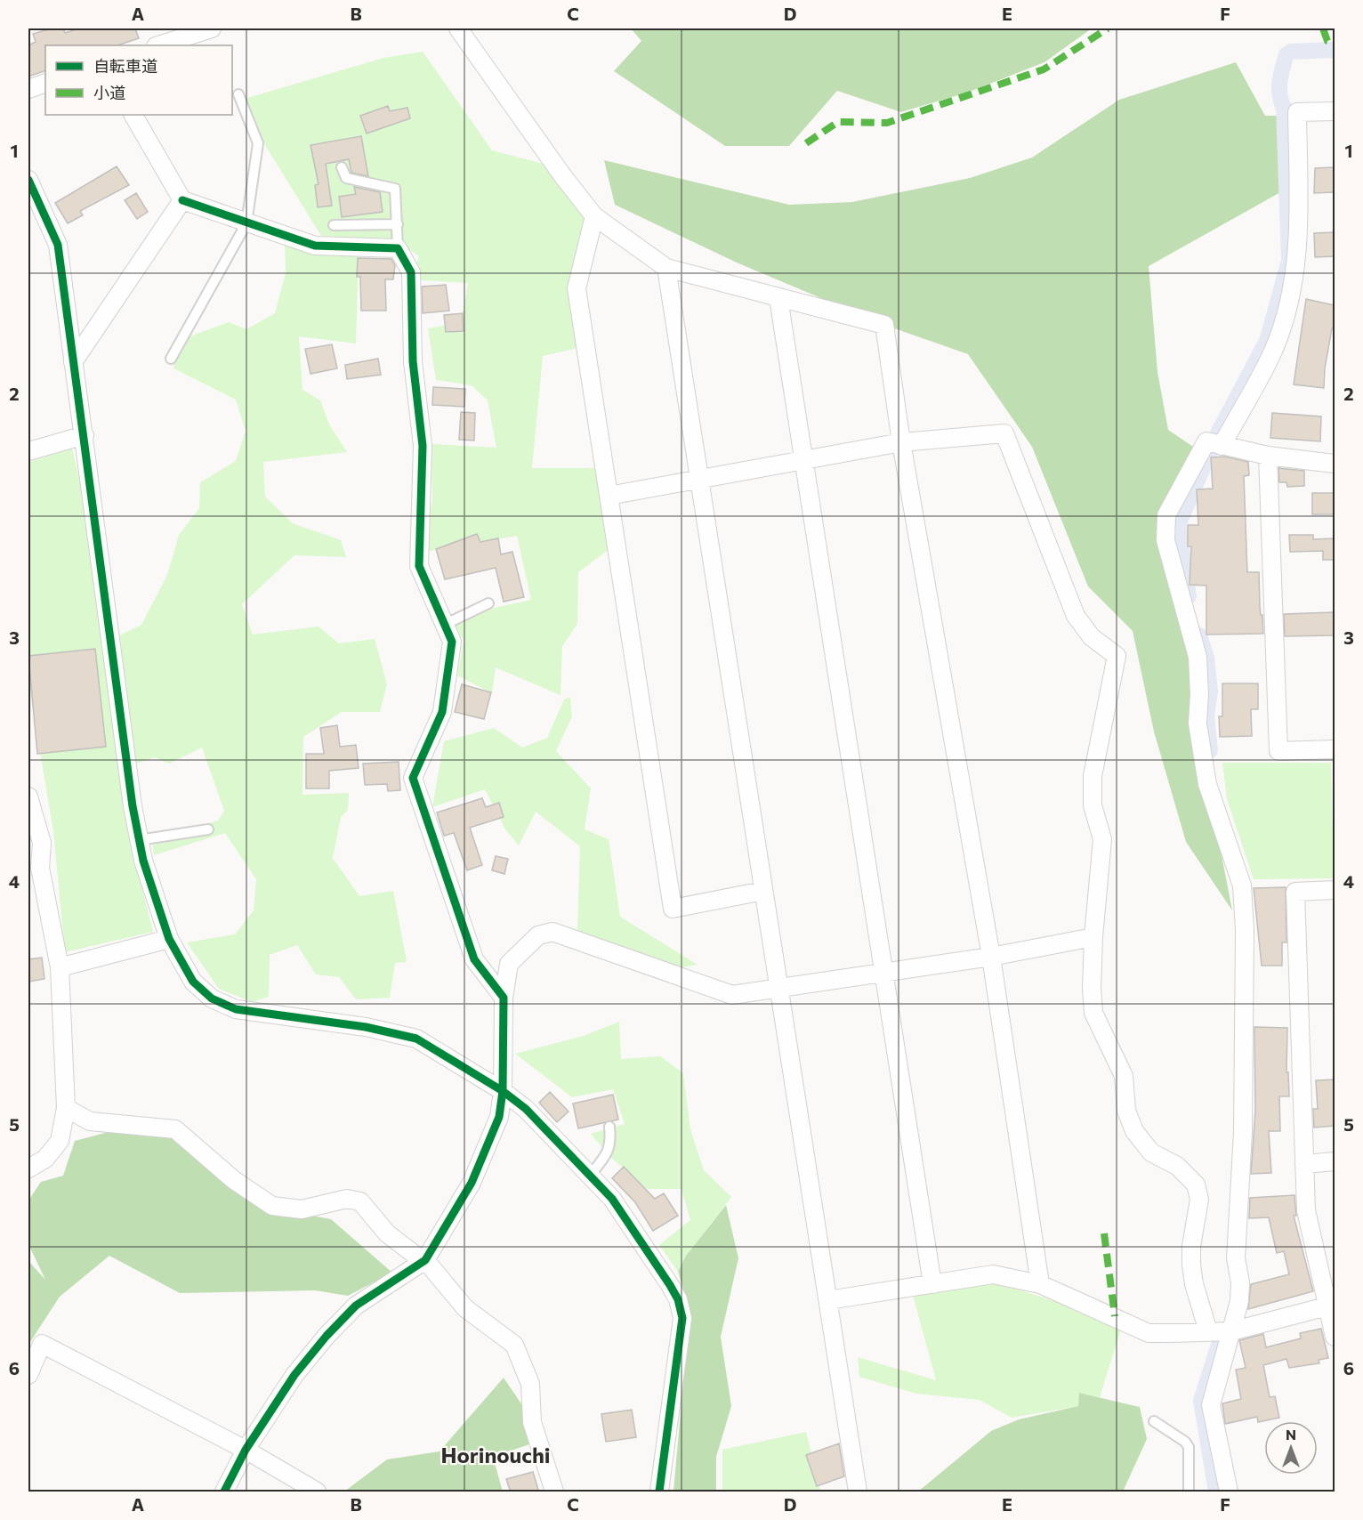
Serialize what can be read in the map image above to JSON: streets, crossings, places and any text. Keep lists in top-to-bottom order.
{
  "districts": ["Horinouchi"],
  "legend": ["自転車道", "小道"],
  "north": "top",
  "grid": {
    "columns": [
      "A",
      "B",
      "C",
      "D",
      "E",
      "F"
    ],
    "rows": [
      "1",
      "2",
      "3",
      "4",
      "5",
      "6"
    ]
  }
}
